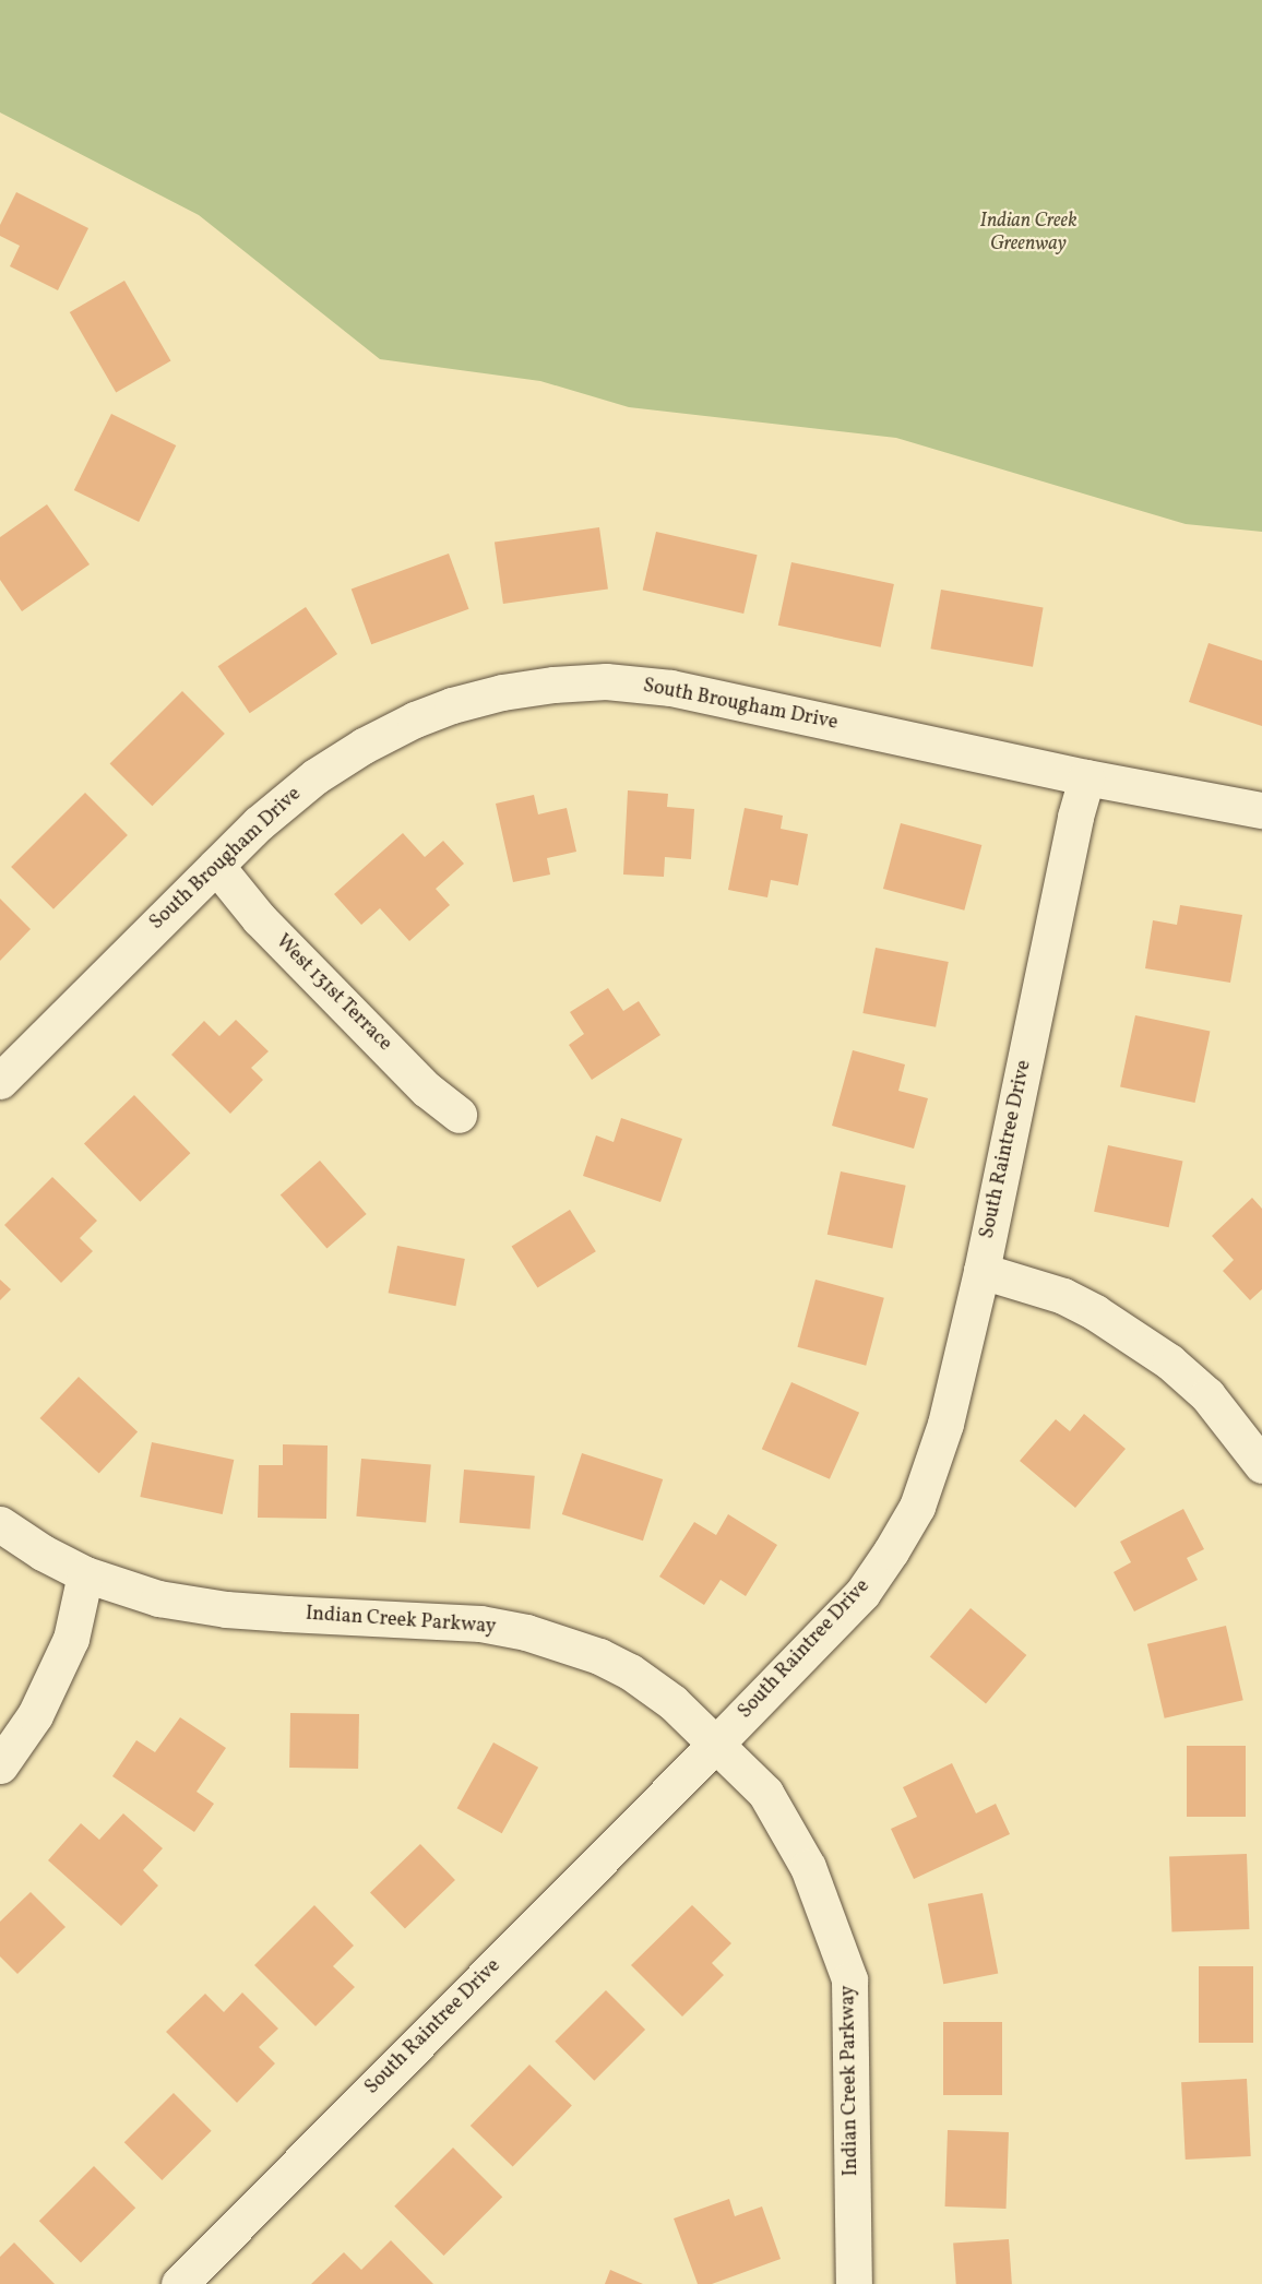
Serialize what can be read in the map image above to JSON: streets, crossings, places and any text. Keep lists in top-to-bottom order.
{
  "streets": {
    "street": [
      "South Brougham Drive",
      "West 131st Terrace",
      "South Raintree Drive",
      "Indian Creek Parkway"
    ]
  },
  "crossings": [
    ["South Brougham Drive", "West 131st Terrace"],
    ["South Brougham Drive", "South Raintree Drive"],
    ["South Raintree Drive", "Indian Creek Parkway"]
  ],
  "parks": ["Indian Creek Greenway"]
}
